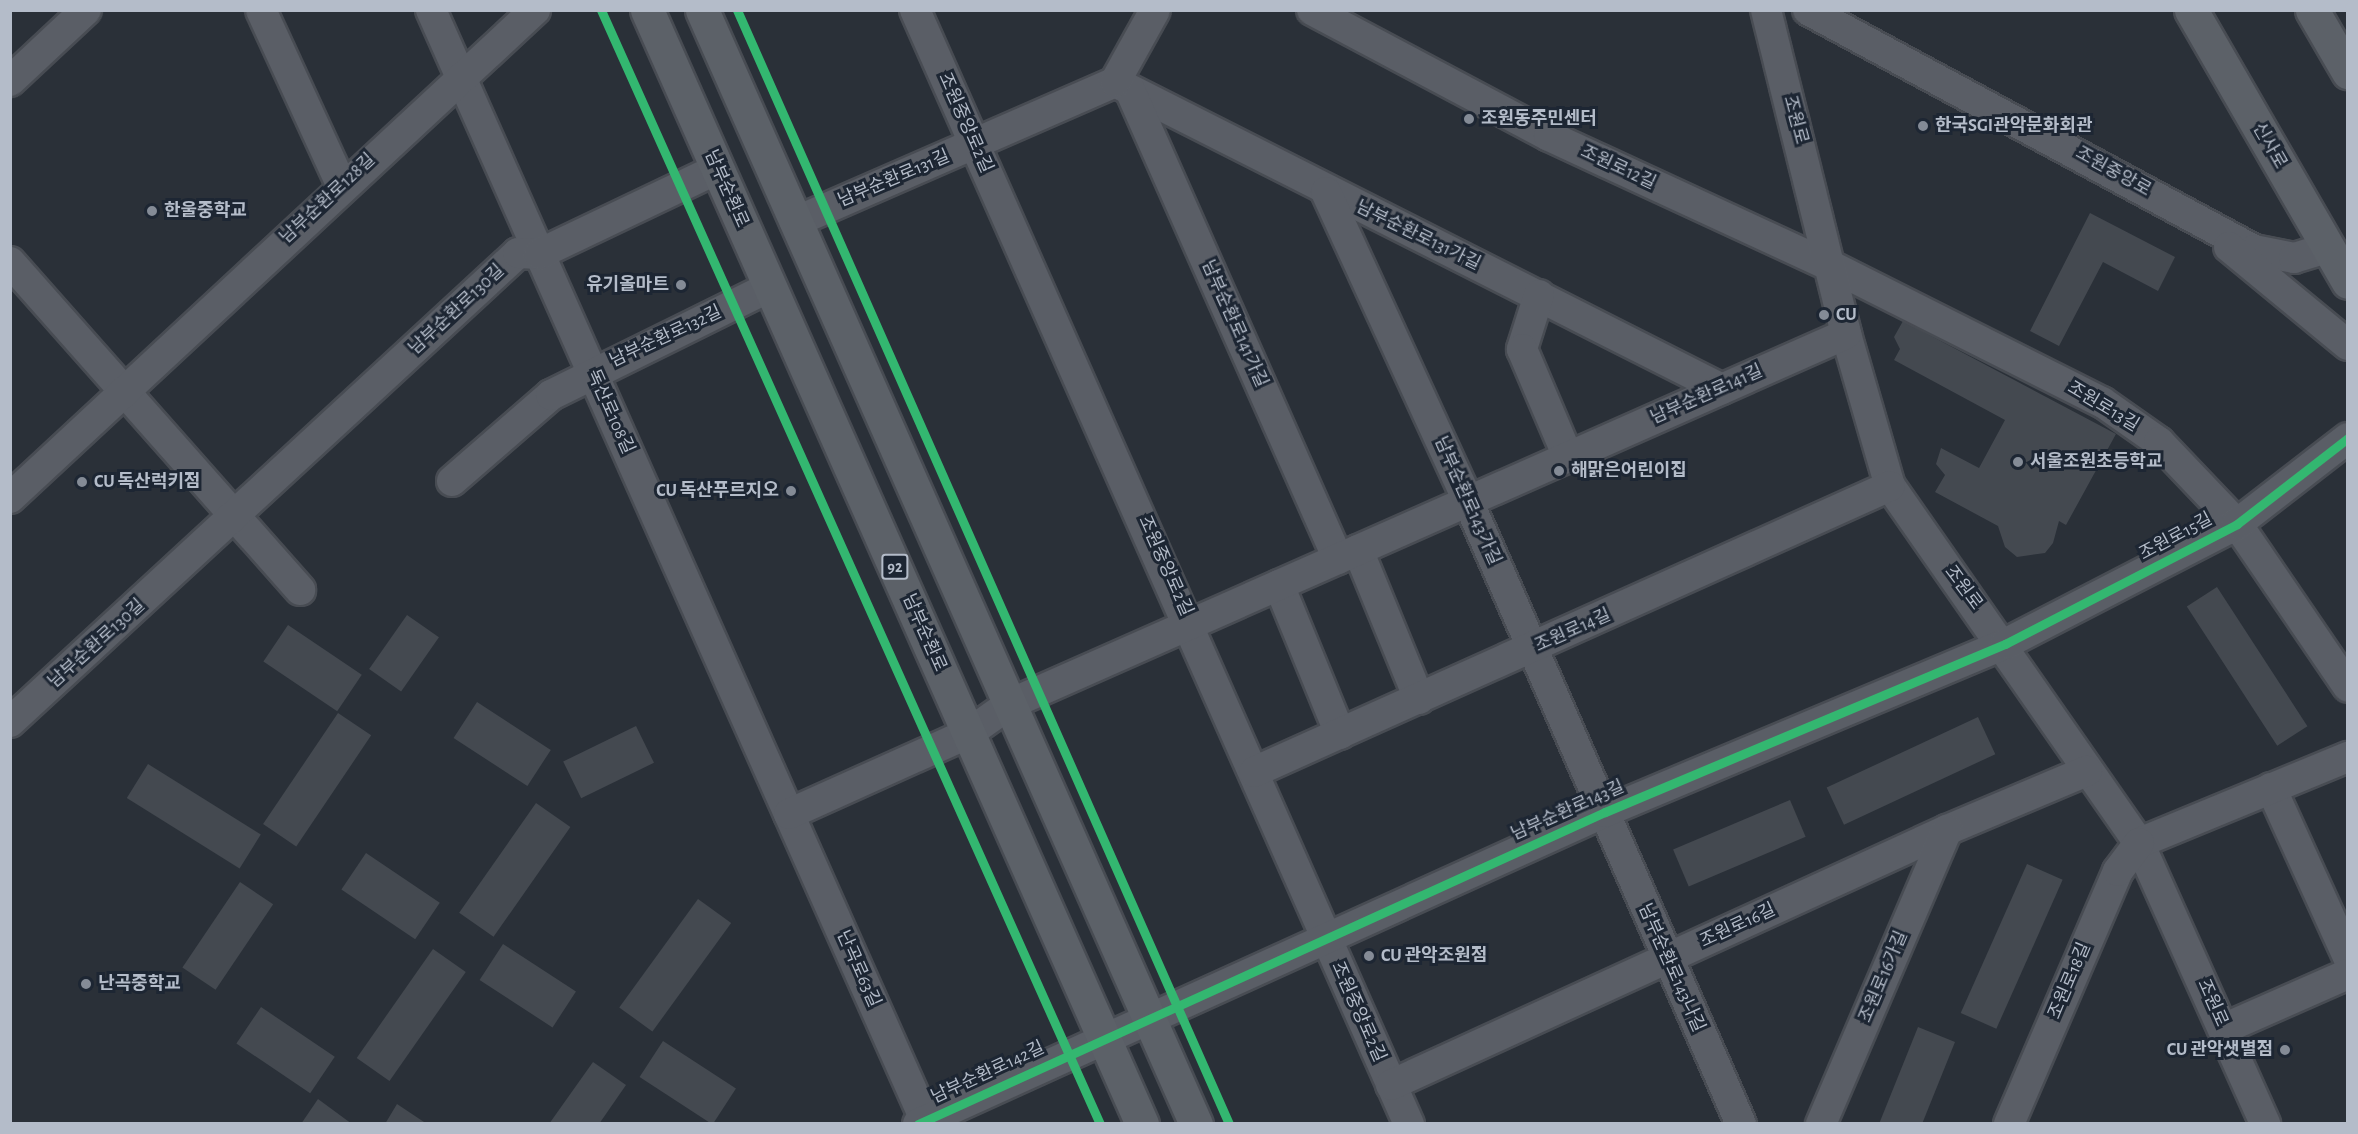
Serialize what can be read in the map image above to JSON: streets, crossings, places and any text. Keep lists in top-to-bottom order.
{
  "streets": {
    "main road": ["신사로", "남부순환로", "92"],
    "street": [
      "조원로",
      "조원중앙로2길",
      "조원로12길",
      "조원중앙로",
      "남부순환로131길",
      "남부순환로128길",
      "남부순환로131가길",
      "남부순환로130길",
      "남부순환로141가길",
      "남부순환로132길",
      "남부순환로141길",
      "조원로13길",
      "독산로108길",
      "남부순환로143가길",
      "조원로15길",
      "조원로14길",
      "남부순환로143길",
      "조원로16길",
      "남부순환로143나길",
      "난곡로63길",
      "조원로16가길",
      "조원로18길",
      "남부순환로142길"
    ]
  },
  "crossings": [
    ["조원로", "조원로12길"],
    ["조원로", "남부순환로141길"],
    ["조원로", "조원로13길"],
    ["조원로", "조원로15길"],
    ["조원로", "조원로14길"],
    ["조원로", "남부순환로143길"],
    ["조원로", "조원로16길"],
    ["조원로", "조원로18길"],
    ["조원중앙로2길", "남부순환로131길"],
    ["조원중앙로2길", "남부순환로141길"],
    ["조원중앙로2길", "조원로14길"],
    ["조원중앙로2길", "남부순환로143길"],
    ["조원중앙로2길", "조원로16길"],
    ["신사로", "조원중앙로"],
    ["조원로12길", "조원로13길"],
    ["남부순환로131길", "남부순환로131가길"],
    ["남부순환로131길", "남부순환로141가길"],
    ["남부순환로", "남부순환로130길"],
    ["남부순환로", "남부순환로132길"],
    ["남부순환로", "남부순환로141길"],
    ["남부순환로", "남부순환로142길"],
    ["남부순환로128길", "독산로108길"],
    ["남부순환로131가길", "남부순환로141가길"],
    ["남부순환로131가길", "남부순환로141길"],
    ["남부순환로131가길", "남부순환로143가길"],
    ["남부순환로130길", "독산로108길"],
    ["남부순환로141가길", "남부순환로141길"],
    ["남부순환로132길", "독산로108길"],
    ["남부순환로141길", "독산로108길"],
    ["남부순환로141길", "남부순환로143가길"],
    ["남부순환로141길", "난곡로63길"],
    ["조원로13길", "조원로15길"],
    ["독산로108길", "난곡로63길"],
    ["남부순환로143가길", "조원로14길"],
    ["남부순환로143가길", "남부순환로143길"],
    ["남부순환로143가길", "남부순환로143나길"],
    ["조원로15길", "남부순환로143길"],
    ["남부순환로143길", "남부순환로143나길"],
    ["남부순환로143길", "남부순환로142길"],
    ["조원로16길", "남부순환로143나길"],
    ["조원로16길", "조원로16가길"],
    ["난곡로63길", "남부순환로142길"]
  ],
  "places": [
    "조원동주민센터",
    "한국SGI관악문화회관",
    "한울중학교",
    "유기올마트",
    "CU",
    "서울조원초등학교",
    "해맑은어린이집",
    "CU 독산럭키점",
    "CU 독산푸르지오",
    "CU 관악조원점",
    "난곡중학교",
    "CU 관악샛별점"
  ]
}
